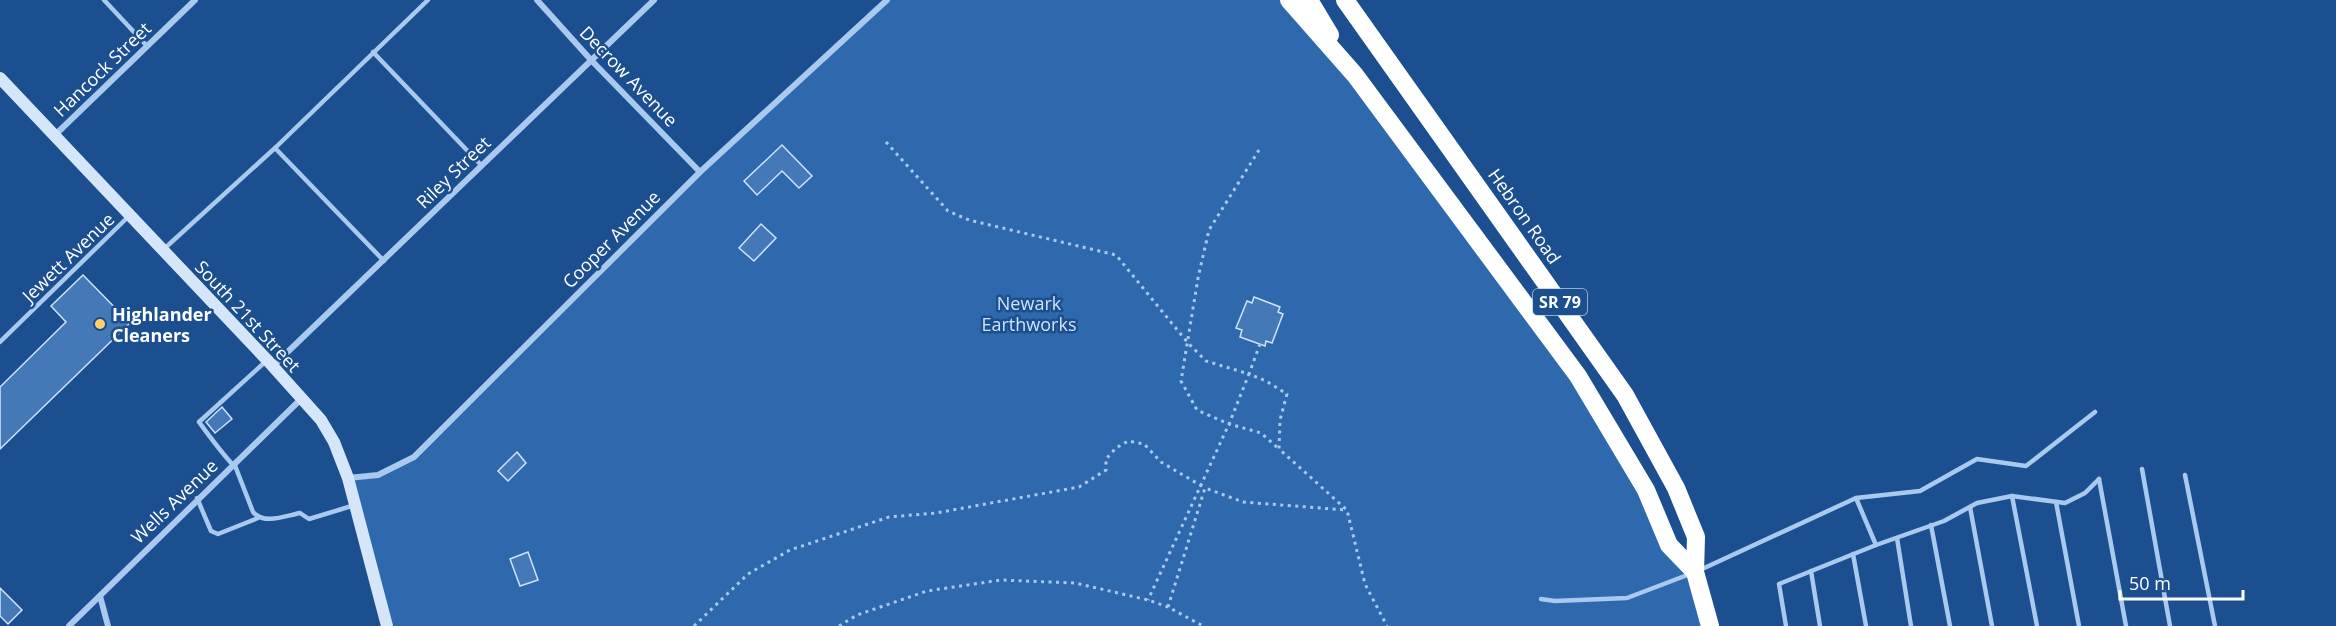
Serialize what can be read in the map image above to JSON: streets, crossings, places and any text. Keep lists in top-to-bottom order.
{
  "streets": {
    "highway": ["Hebron Road", "SR 79"],
    "main road": ["South 21st Street"],
    "street": [
      "Hancock Street",
      "Decrow Avenue",
      "Riley Street",
      "Cooper Avenue",
      "Wells Avenue"
    ],
    "lane": ["Jewett Avenue"]
  },
  "crossings": [
    ["Hancock Street", "South 21st Street"],
    ["Decrow Avenue", "Riley Street"],
    ["Decrow Avenue", "Cooper Avenue"],
    ["Riley Street", "South 21st Street"],
    ["Hebron Road", "SR 79"],
    ["Cooper Avenue", "South 21st Street"],
    ["Jewett Avenue", "South 21st Street"],
    ["South 21st Street", "Wells Avenue"]
  ],
  "parks": ["Newark Earthworks"],
  "places": ["Highlander Cleaners"],
  "scale_bar": "50 m"
}
